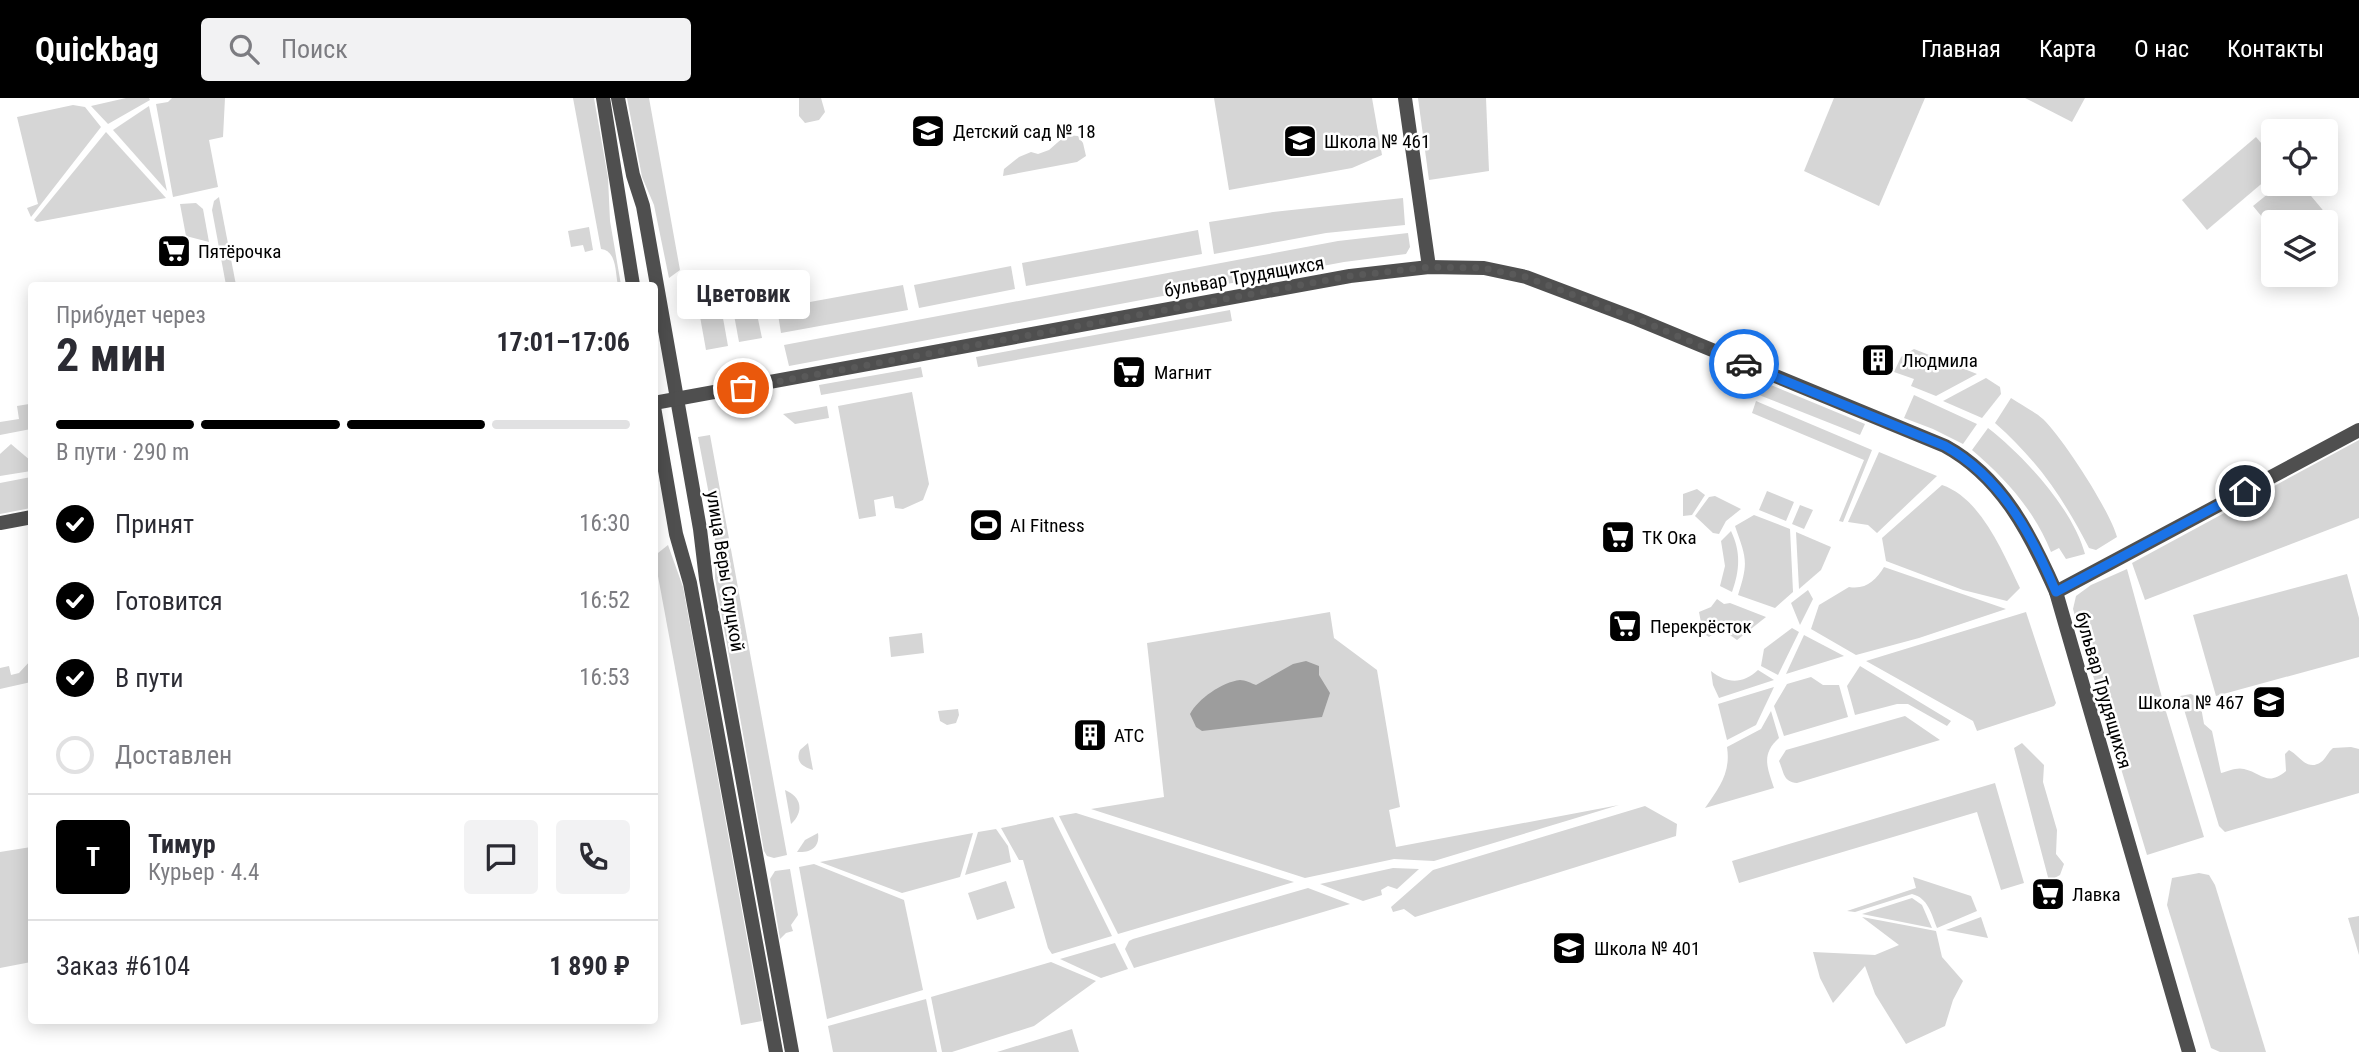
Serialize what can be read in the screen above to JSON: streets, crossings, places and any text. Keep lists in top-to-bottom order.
{
  "streets": {
    "street": ["бульвар Трудящихся", "улица Веры Слуцкой"]
  },
  "crossings": [
    ["бульвар Трудящихся", "улица Веры Слуцкой"]
  ],
  "places": {
    "school or university": [
      "Детский сад № 18",
      "Школа № 461",
      "Школа № 467",
      "Школа № 401"
    ],
    "supermarket": [
      "Пятёрочка",
      "Магнит",
      "ТК Ока",
      "Перекрёсток",
      "Лавка"
    ],
    "building": ["Людмила", "АТС"],
    "other": ["Цветовик"],
    "sports": ["AI Fitness"]
  },
  "page": {
    "header": "Quickbag",
    "search": "Поиск",
    "nav": [
      "Главная",
      "Карта",
      "О нас",
      "Контакты"
    ],
    "bubble": "Цветовик",
    "heading": ["2 мин", "Прибудет через", "17:01–17:06"],
    "panel": [
      "Тимур",
      "Курьер · 4.4",
      "Заказ #6104",
      "1 890 ₽"
    ],
    "bar": "В пути · 290 m",
    "list": [
      ["Принят", "16:30"],
      ["Готовится", "16:52"],
      ["В пути", "16:53"],
      "Доставлен"
    ],
    "round": "Т"
  }
}
